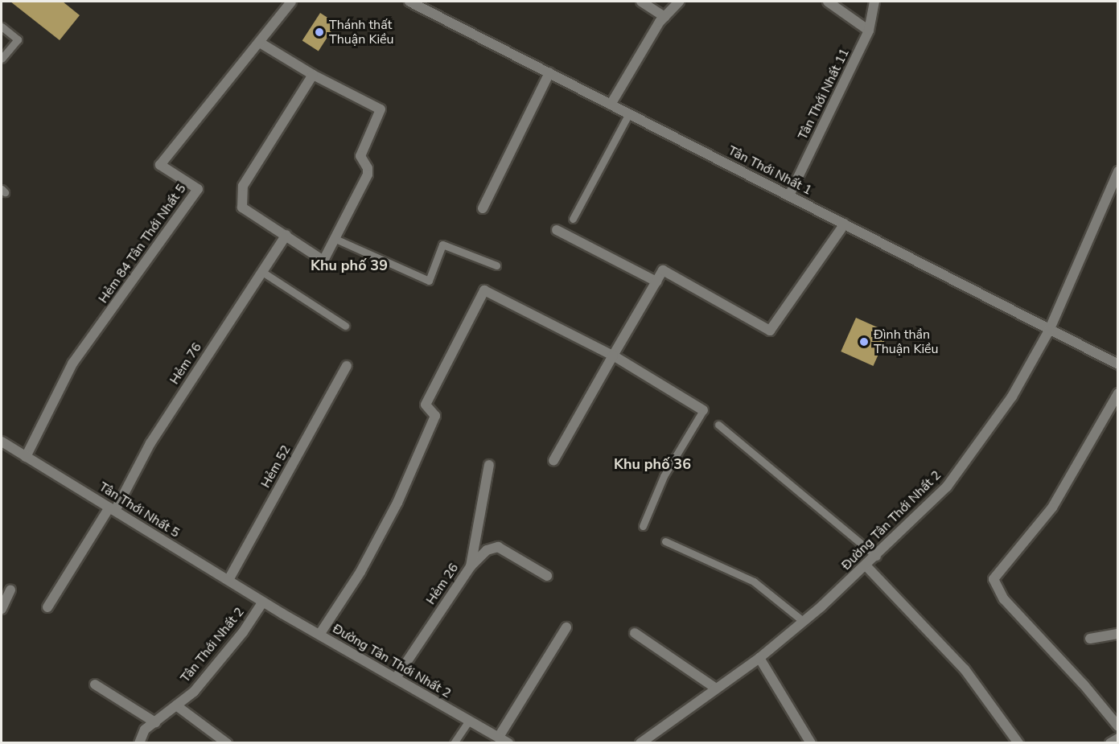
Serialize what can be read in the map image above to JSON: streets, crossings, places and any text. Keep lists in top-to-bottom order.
{
  "streets": {
    "street": [
      "Tân Thới Nhất 11",
      "Tân Thới Nhất 1",
      "Hẻm 84 Tân Thới Nhất 5",
      "Hẻm 76",
      "Hẻm 52",
      "Tân Thới Nhất 5",
      "Đường Tân Thới Nhất 2",
      "Hẻm 26",
      "Tân Thới Nhất 2"
    ]
  },
  "crossings": [
    ["Tân Thới Nhất 11", "Tân Thới Nhất 1"],
    ["Tân Thới Nhất 1", "Đường Tân Thới Nhất 2"],
    ["Hẻm 84 Tân Thới Nhất 5", "Tân Thới Nhất 5"],
    ["Hẻm 76", "Tân Thới Nhất 5"],
    ["Hẻm 52", "Tân Thới Nhất 5"],
    ["Tân Thới Nhất 5", "Đường Tân Thới Nhất 2"],
    ["Tân Thới Nhất 5", "Tân Thới Nhất 2"],
    ["Đường Tân Thới Nhất 2", "Hẻm 26"],
    ["Đường Tân Thới Nhất 2", "Tân Thới Nhất 2"]
  ],
  "districts": ["Khu phố 39", "Khu phố 36"],
  "places": ["Thánh thất Thuận Kiều", "Đình thần Thuận Kiều"]
}
